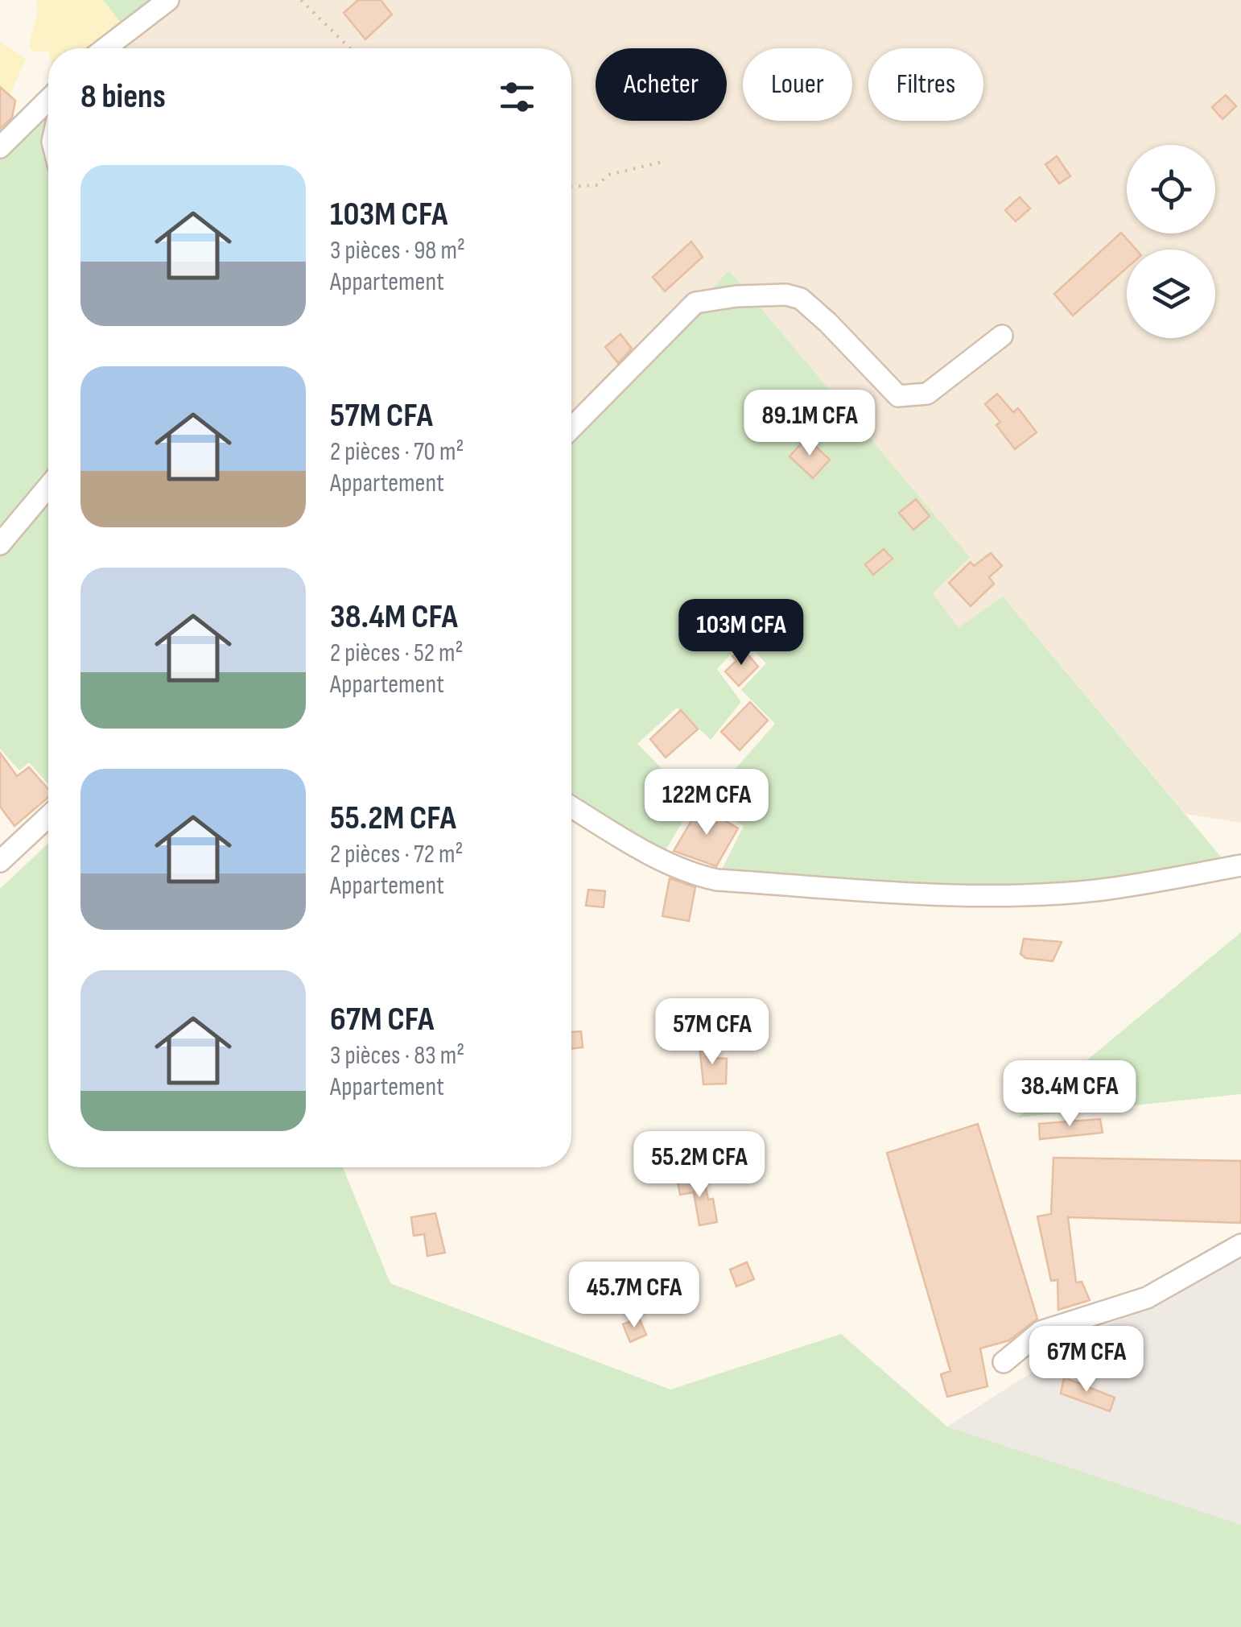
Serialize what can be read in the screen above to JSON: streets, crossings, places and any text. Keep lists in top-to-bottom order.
{
  "page": {
    "chip": ["Acheter", "Louer", "Filtres"],
    "heading": "8 biens",
    "list": [
      {
        "name": "103M CFA",
        "note": "3 pièces · 98 m² · Appartement"
      },
      {
        "name": "57M CFA",
        "note": "2 pièces · 70 m² · Appartement"
      },
      {
        "name": "38.4M CFA",
        "note": "2 pièces · 52 m² · Appartement"
      },
      {
        "name": "55.2M CFA",
        "note": "2 pièces · 72 m² · Appartement"
      },
      {
        "name": "67M CFA",
        "note": "3 pièces · 83 m² · Appartement"
      }
    ],
    "price": [
      "89.1M CFA",
      "103M CFA",
      "122M CFA",
      "57M CFA",
      "38.4M CFA",
      "55.2M CFA",
      "45.7M CFA",
      "67M CFA"
    ]
  }
}
